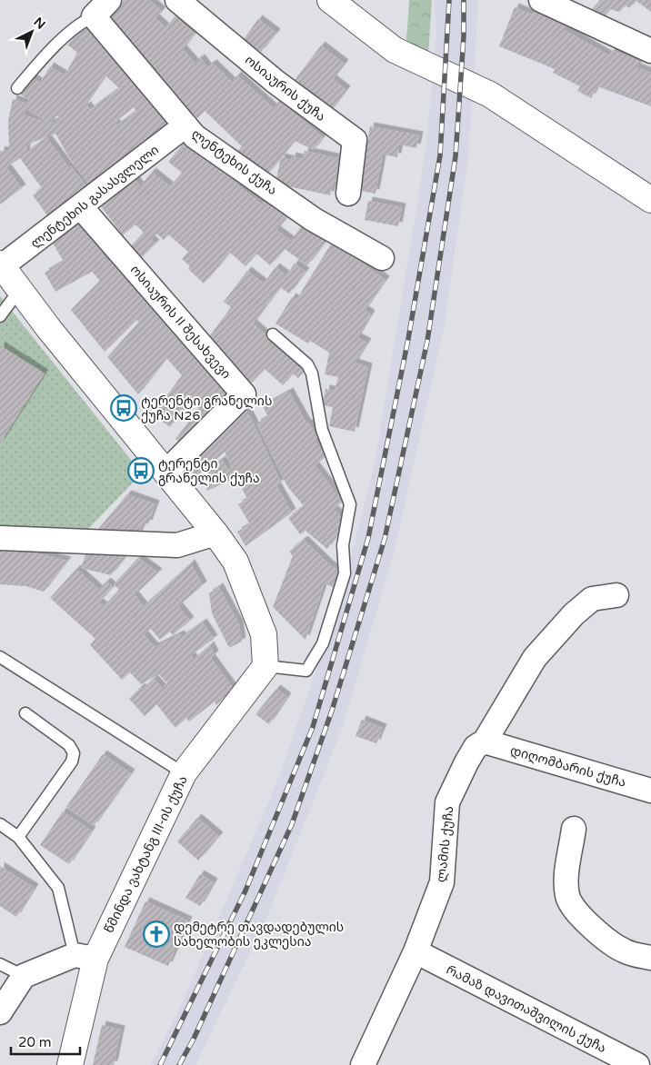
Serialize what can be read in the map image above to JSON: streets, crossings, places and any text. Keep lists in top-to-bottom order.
{
  "streets": {
    "street": [
      "ოსიაურის ქუჩა",
      "ლენტეხის ქუჩა",
      "ლენტეხის გასასვლელი",
      "ოსიაურის II შესახვევი",
      "დიღომბარის ქუჩა",
      "ლამის ქუჩა",
      "წმინდა ვახტანგ III-ის ქუჩა",
      "რამაზ დავითაშვილის ქუჩა"
    ]
  },
  "crossings": [
    ["ლენტეხის ქუჩა", "ლენტეხის გასასვლელი"],
    ["ლენტეხის გასასვლელი", "ოსიაურის II შესახვევი"],
    ["დიღომბარის ქუჩა", "ლამის ქუჩა"],
    ["ლამის ქუჩა", "რამაზ დავითაშვილის ქუჩა"]
  ],
  "places": {
    "bus stop": ["ტერენტი გრანელის ქუჩა N26", "ტერენტი გრანელის ქუჩა"],
    "church": ["დემეტრე თავდადებულის სახელობის ეკლესია"]
  },
  "scale_bar": "20 m",
  "north": "top right"
}
